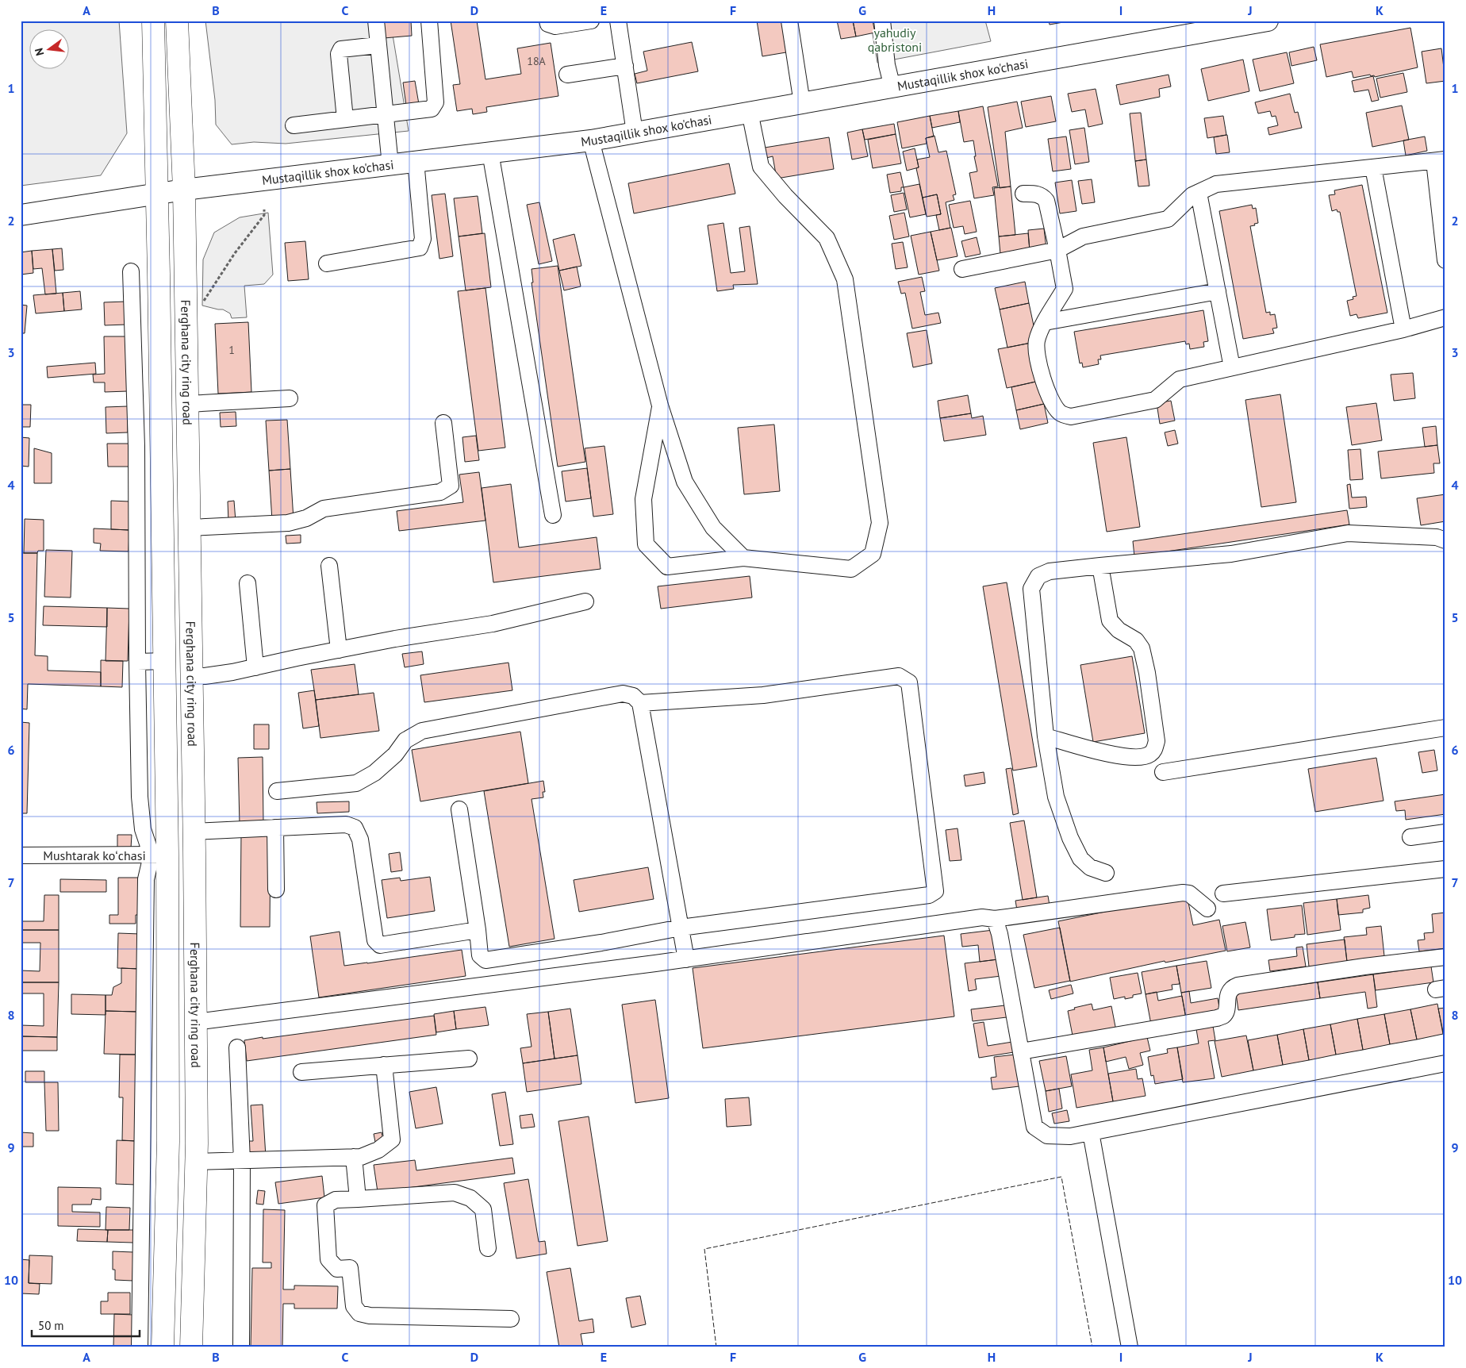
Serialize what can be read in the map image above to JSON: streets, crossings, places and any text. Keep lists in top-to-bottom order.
{
  "streets": {
    "highway": ["Ferghana city ring road"],
    "main road": ["Mustaqillik shox ko'chasi"],
    "street": ["Mushtarak koʻchasi"]
  },
  "crossings": [
    ["Mustaqillik shox ko'chasi", "Ferghana city ring road"],
    ["Ferghana city ring road", "Mushtarak koʻchasi"]
  ],
  "parks": ["yahudiy qabristoni"],
  "house_numbers": ["18A", "1"],
  "scale_bar": "50 m",
  "north": "left",
  "grid": {
    "columns": [
      "A",
      "B",
      "C",
      "D",
      "E",
      "F",
      "G",
      "H",
      "I",
      "J",
      "K"
    ],
    "rows": [
      "1",
      "2",
      "3",
      "4",
      "5",
      "6",
      "7",
      "8",
      "9",
      "10"
    ]
  }
}
